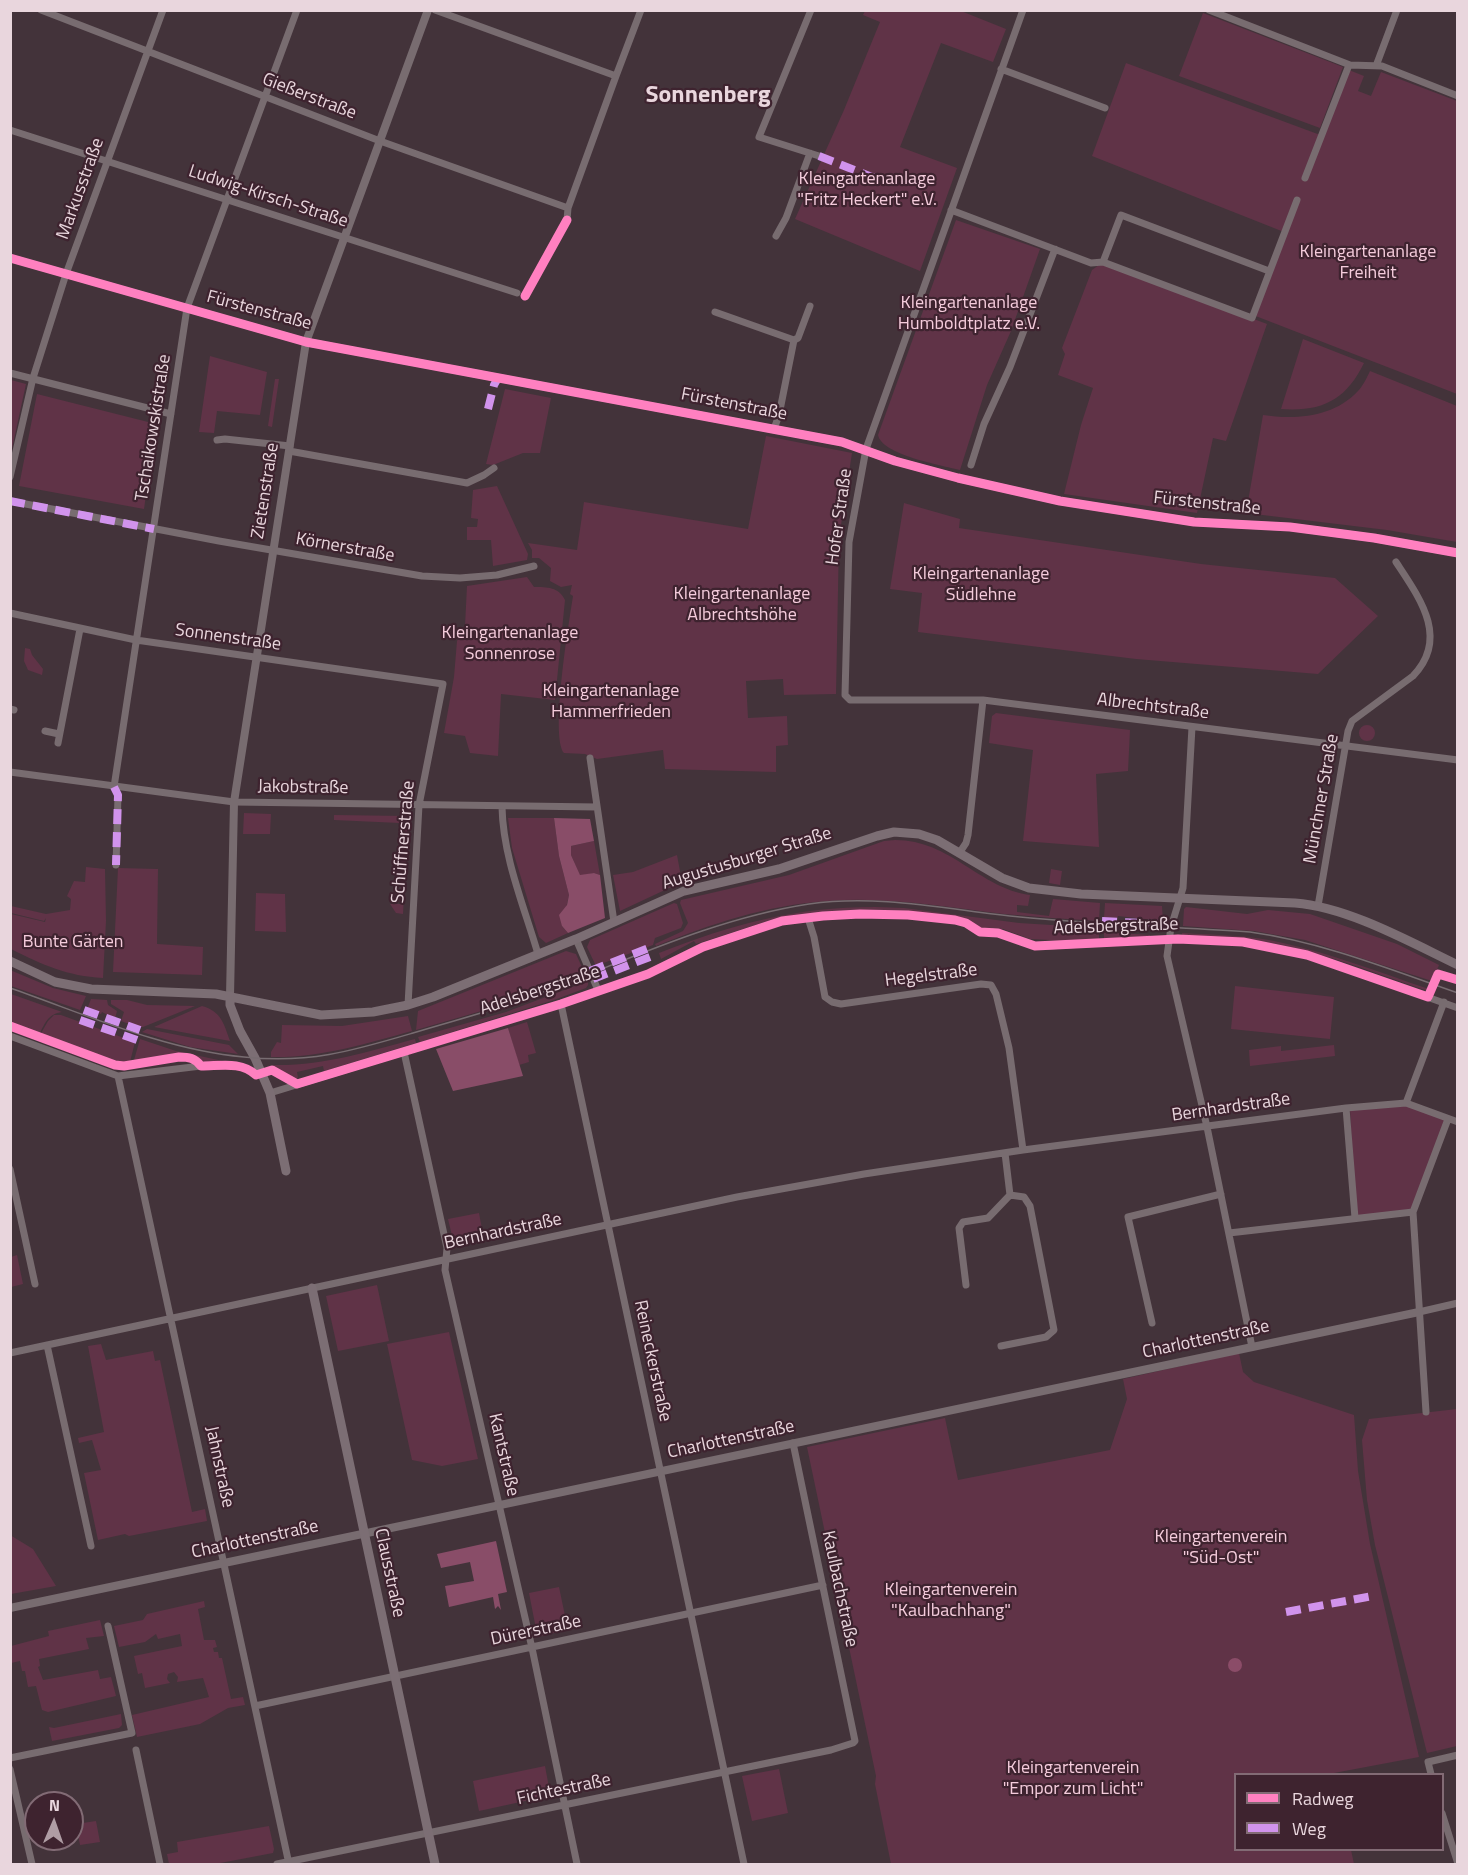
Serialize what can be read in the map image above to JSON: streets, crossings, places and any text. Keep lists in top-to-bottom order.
{
  "streets": {
    "main road": ["Augustusburger Straße", "Clausstraße"],
    "street": [
      "Gießerstraße",
      "Markusstraße",
      "Ludwig-Kirsch-Straße",
      "Fürstenstraße",
      "Tschaikowskistraße",
      "Zietenstraße",
      "Hofer Straße",
      "Körnerstraße",
      "Sonnenstraße",
      "Albrechtstraße",
      "Jakobstraße",
      "Münchner Straße",
      "Schüffnerstraße",
      "Adelsbergstraße",
      "Hegelstraße",
      "Bernhardstraße",
      "Charlottenstraße",
      "Reineckerstraße",
      "Kantstraße",
      "Jahnstraße",
      "Kaulbachstraße",
      "Dürerstraße",
      "Fichtestraße"
    ]
  },
  "crossings": [
    ["Gießerstraße", "Markusstraße"],
    ["Gießerstraße", "Tschaikowskistraße"],
    ["Gießerstraße", "Zietenstraße"],
    ["Markusstraße", "Ludwig-Kirsch-Straße"],
    ["Markusstraße", "Fürstenstraße"],
    ["Ludwig-Kirsch-Straße", "Tschaikowskistraße"],
    ["Ludwig-Kirsch-Straße", "Zietenstraße"],
    ["Fürstenstraße", "Tschaikowskistraße"],
    ["Fürstenstraße", "Zietenstraße"],
    ["Fürstenstraße", "Hofer Straße"],
    ["Tschaikowskistraße", "Körnerstraße"],
    ["Tschaikowskistraße", "Sonnenstraße"],
    ["Tschaikowskistraße", "Jakobstraße"],
    ["Zietenstraße", "Körnerstraße"],
    ["Zietenstraße", "Sonnenstraße"],
    ["Zietenstraße", "Jakobstraße"],
    ["Zietenstraße", "Augustusburger Straße"],
    ["Hofer Straße", "Albrechtstraße"],
    ["Sonnenstraße", "Schüffnerstraße"],
    ["Albrechtstraße", "Münchner Straße"],
    ["Jakobstraße", "Schüffnerstraße"],
    ["Münchner Straße", "Augustusburger Straße"],
    ["Schüffnerstraße", "Augustusburger Straße"],
    ["Adelsbergstraße", "Hegelstraße"],
    ["Adelsbergstraße", "Reineckerstraße"],
    ["Adelsbergstraße", "Kantstraße"],
    ["Hegelstraße", "Bernhardstraße"],
    ["Bernhardstraße", "Reineckerstraße"],
    ["Bernhardstraße", "Kantstraße"],
    ["Bernhardstraße", "Jahnstraße"],
    ["Bernhardstraße", "Clausstraße"],
    ["Charlottenstraße", "Reineckerstraße"],
    ["Charlottenstraße", "Kantstraße"],
    ["Charlottenstraße", "Jahnstraße"],
    ["Charlottenstraße", "Clausstraße"],
    ["Charlottenstraße", "Kaulbachstraße"],
    ["Reineckerstraße", "Dürerstraße"],
    ["Reineckerstraße", "Fichtestraße"],
    ["Kantstraße", "Dürerstraße"],
    ["Kantstraße", "Fichtestraße"],
    ["Jahnstraße", "Dürerstraße"],
    ["Jahnstraße", "Fichtestraße"],
    ["Clausstraße", "Dürerstraße"],
    ["Clausstraße", "Fichtestraße"],
    ["Kaulbachstraße", "Dürerstraße"],
    ["Kaulbachstraße", "Fichtestraße"]
  ],
  "districts": ["Sonnenberg"],
  "parks": [
    "Kleingartenanlage \"Fritz Heckert\" e.V.",
    "Kleingartenanlage Freiheit",
    "Kleingartenanlage Humboldtplatz e.V.",
    "Kleingartenanlage Südlehne",
    "Kleingartenanlage Albrechtshöhe",
    "Kleingartenanlage Sonnenrose",
    "Kleingartenanlage Hammerfrieden",
    "Bunte Gärten",
    "Kleingartenverein \"Süd-Ost\"",
    "Kleingartenverein \"Kaulbachhang\"",
    "Kleingartenverein \"Empor zum Licht\""
  ],
  "legend": ["Radweg", "Weg"],
  "north": "top"
}
